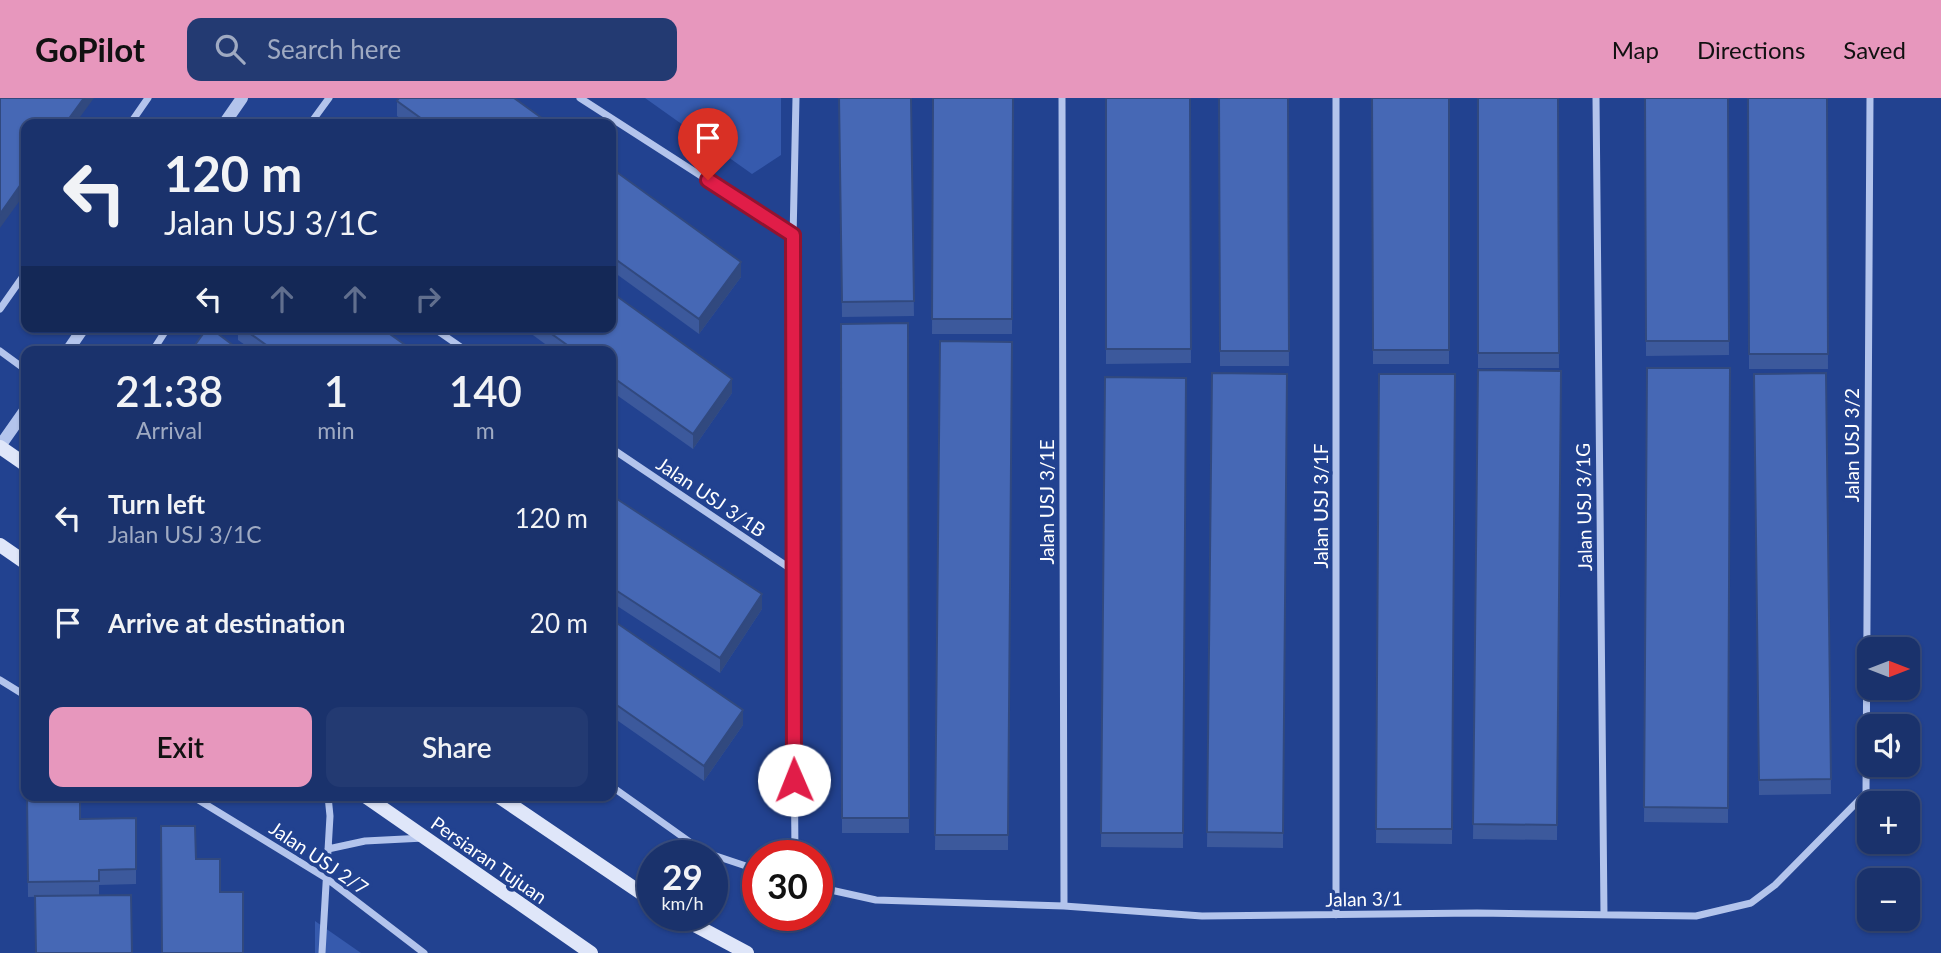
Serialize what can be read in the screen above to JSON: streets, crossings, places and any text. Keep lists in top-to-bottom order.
{
  "streets": {
    "main road": ["Persiaran Tujuan"],
    "street": [
      "Jalan USJ 3/2",
      "Jalan USJ 3/1B",
      "Jalan USJ 3/1E",
      "Jalan USJ 3/1F",
      "Jalan USJ 3/1G",
      "Jalan USJ 2/7",
      "Jalan 3/1"
    ]
  },
  "crossings": [
    ["Jalan USJ 3/1E", "Jalan 3/1"],
    ["Jalan USJ 3/1F", "Jalan 3/1"],
    ["Jalan USJ 3/1G", "Jalan 3/1"]
  ],
  "north": "right",
  "page": {
    "header": "GoPilot",
    "search": "Search here",
    "nav": ["Map", "Directions", "Saved"],
    "turn": ["120 m", "Jalan USJ 3/1C"],
    "eta": [
      "21:38",
      "Arrival",
      "1",
      "min",
      "140",
      "m"
    ],
    "list": [
      {
        "name": "Turn left",
        "note": "Jalan USJ 3/1C",
        "value": "120 m"
      },
      {
        "name": "Arrive at destination",
        "value": "20 m"
      }
    ],
    "map_buttons": ["+", "−"],
    "buttons": ["Exit", "Share"],
    "speed": "29 km/h",
    "limit": "30"
  }
}
